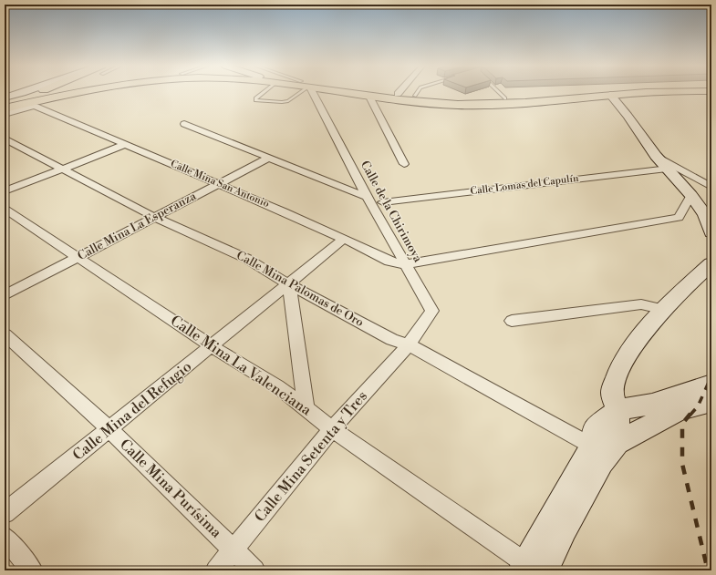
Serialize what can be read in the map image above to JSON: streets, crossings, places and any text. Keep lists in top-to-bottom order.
{
  "streets": {
    "street": [
      "Calle Mina San Antonio",
      "Calle Lomas del Capulín",
      "Calle de la Chirimoya",
      "Calle Mina La Esperanza",
      "Calle Mina Palomas de Oro",
      "Calle Mina La Valenciana",
      "Calle Mina del Refugio",
      "Calle Mina Setenta y Tres",
      "Calle Mina Purísima"
    ]
  },
  "crossings": [
    ["Calle Mina San Antonio", "Calle de la Chirimoya"],
    ["Calle Mina San Antonio", "Calle Mina La Esperanza"],
    ["Calle Mina San Antonio", "Calle Mina del Refugio"],
    ["Calle de la Chirimoya", "Calle Mina Palomas de Oro"],
    ["Calle de la Chirimoya", "Calle Mina Setenta y Tres"],
    ["Calle Mina La Esperanza", "Calle Mina Palomas de Oro"],
    ["Calle Mina La Esperanza", "Calle Mina La Valenciana"],
    ["Calle Mina Palomas de Oro", "Calle Mina del Refugio"],
    ["Calle Mina Palomas de Oro", "Calle Mina Setenta y Tres"],
    ["Calle Mina La Valenciana", "Calle Mina del Refugio"],
    ["Calle Mina La Valenciana", "Calle Mina Setenta y Tres"],
    ["Calle Mina del Refugio", "Calle Mina Purísima"],
    ["Calle Mina Setenta y Tres", "Calle Mina Purísima"]
  ]
}
